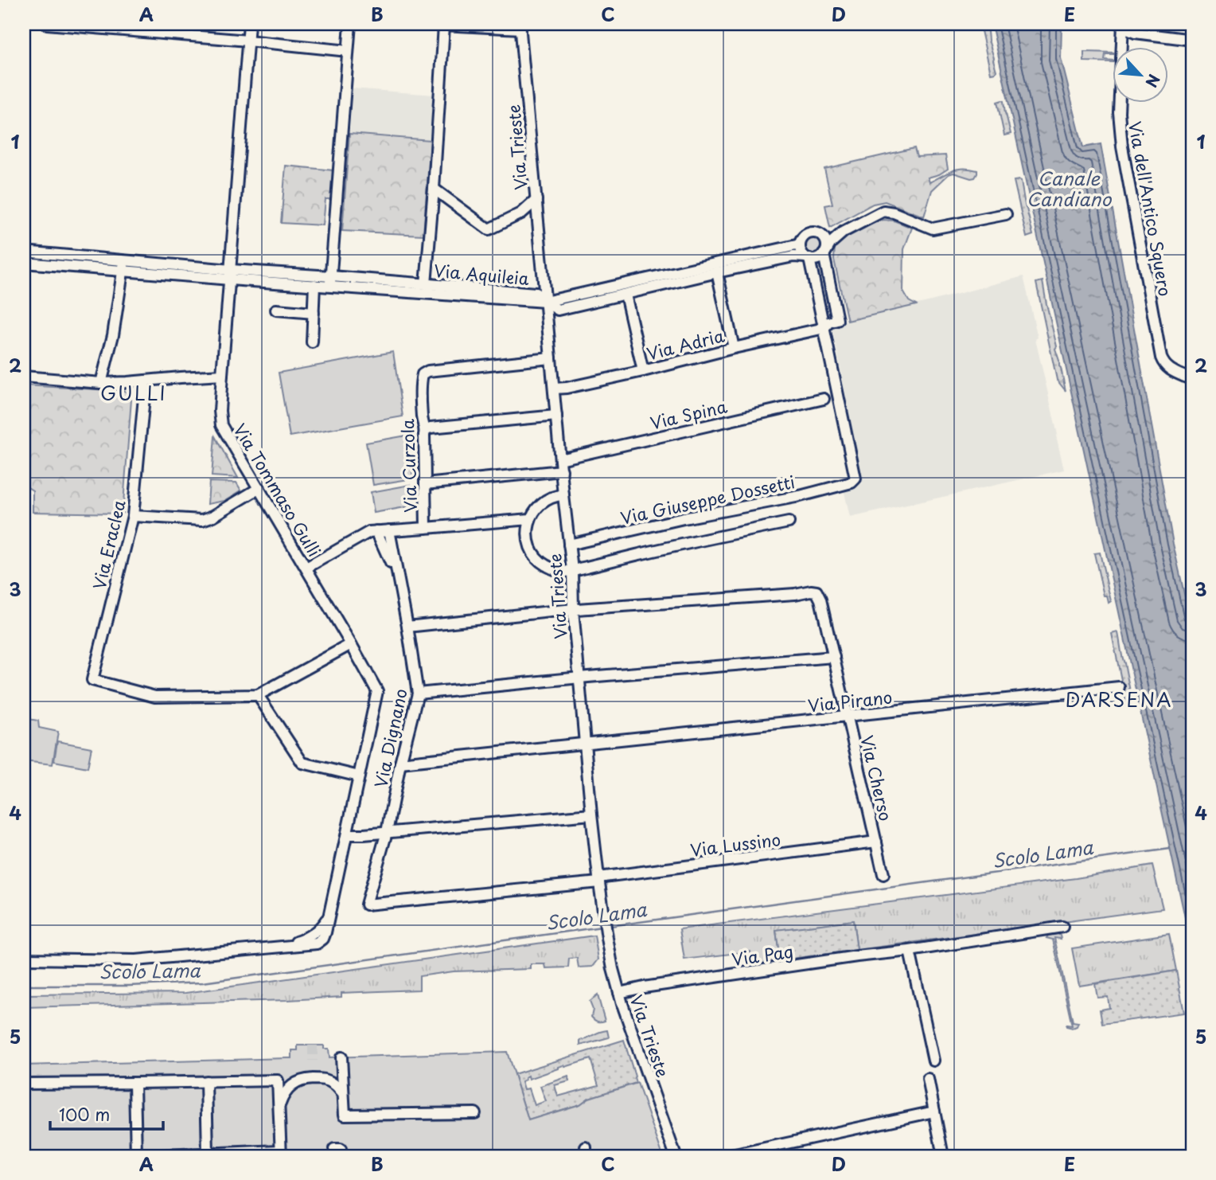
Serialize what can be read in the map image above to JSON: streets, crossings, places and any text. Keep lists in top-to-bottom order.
{
  "streets": {
    "street": [
      "Via Trieste",
      "Via dell'Antico Squero",
      "Via Aquileia",
      "Via Adria",
      "Via Spina",
      "Via Curzola",
      "Via Tommaso Gulli",
      "Via Giuseppe Dossetti",
      "Via Eraclea",
      "Via Pirano",
      "Via Dignano",
      "Via Cherso",
      "Via Lussino",
      "Via Pag"
    ]
  },
  "crossings": [
    ["Via Trieste", "Via Aquileia"],
    ["Via Trieste", "Via Adria"],
    ["Via Trieste", "Via Spina"],
    ["Via Trieste", "Via Curzola"],
    ["Via Trieste", "Via Giuseppe Dossetti"],
    ["Via Trieste", "Via Pirano"],
    ["Via Trieste", "Via Cherso"],
    ["Via Trieste", "Via Lussino"],
    ["Via Trieste", "Via Pag"],
    ["Via Aquileia", "Via Tommaso Gulli"],
    ["Via Adria", "Via Giuseppe Dossetti"],
    ["Via Spina", "Via Curzola"],
    ["Via Curzola", "Via Tommaso Gulli"],
    ["Via Curzola", "Via Dignano"],
    ["Via Pirano", "Via Dignano"],
    ["Via Pirano", "Via Cherso"],
    ["Via Dignano", "Via Lussino"],
    ["Via Cherso", "Via Lussino"]
  ],
  "districts": ["GULLI", "DARSENA"],
  "water": ["Canale Candiano", "Scolo Lama"],
  "scale_bar": "100 m",
  "north": "bottom right",
  "grid": {
    "columns": [
      "A",
      "B",
      "C",
      "D",
      "E"
    ],
    "rows": [
      "1",
      "2",
      "3",
      "4",
      "5"
    ]
  }
}
